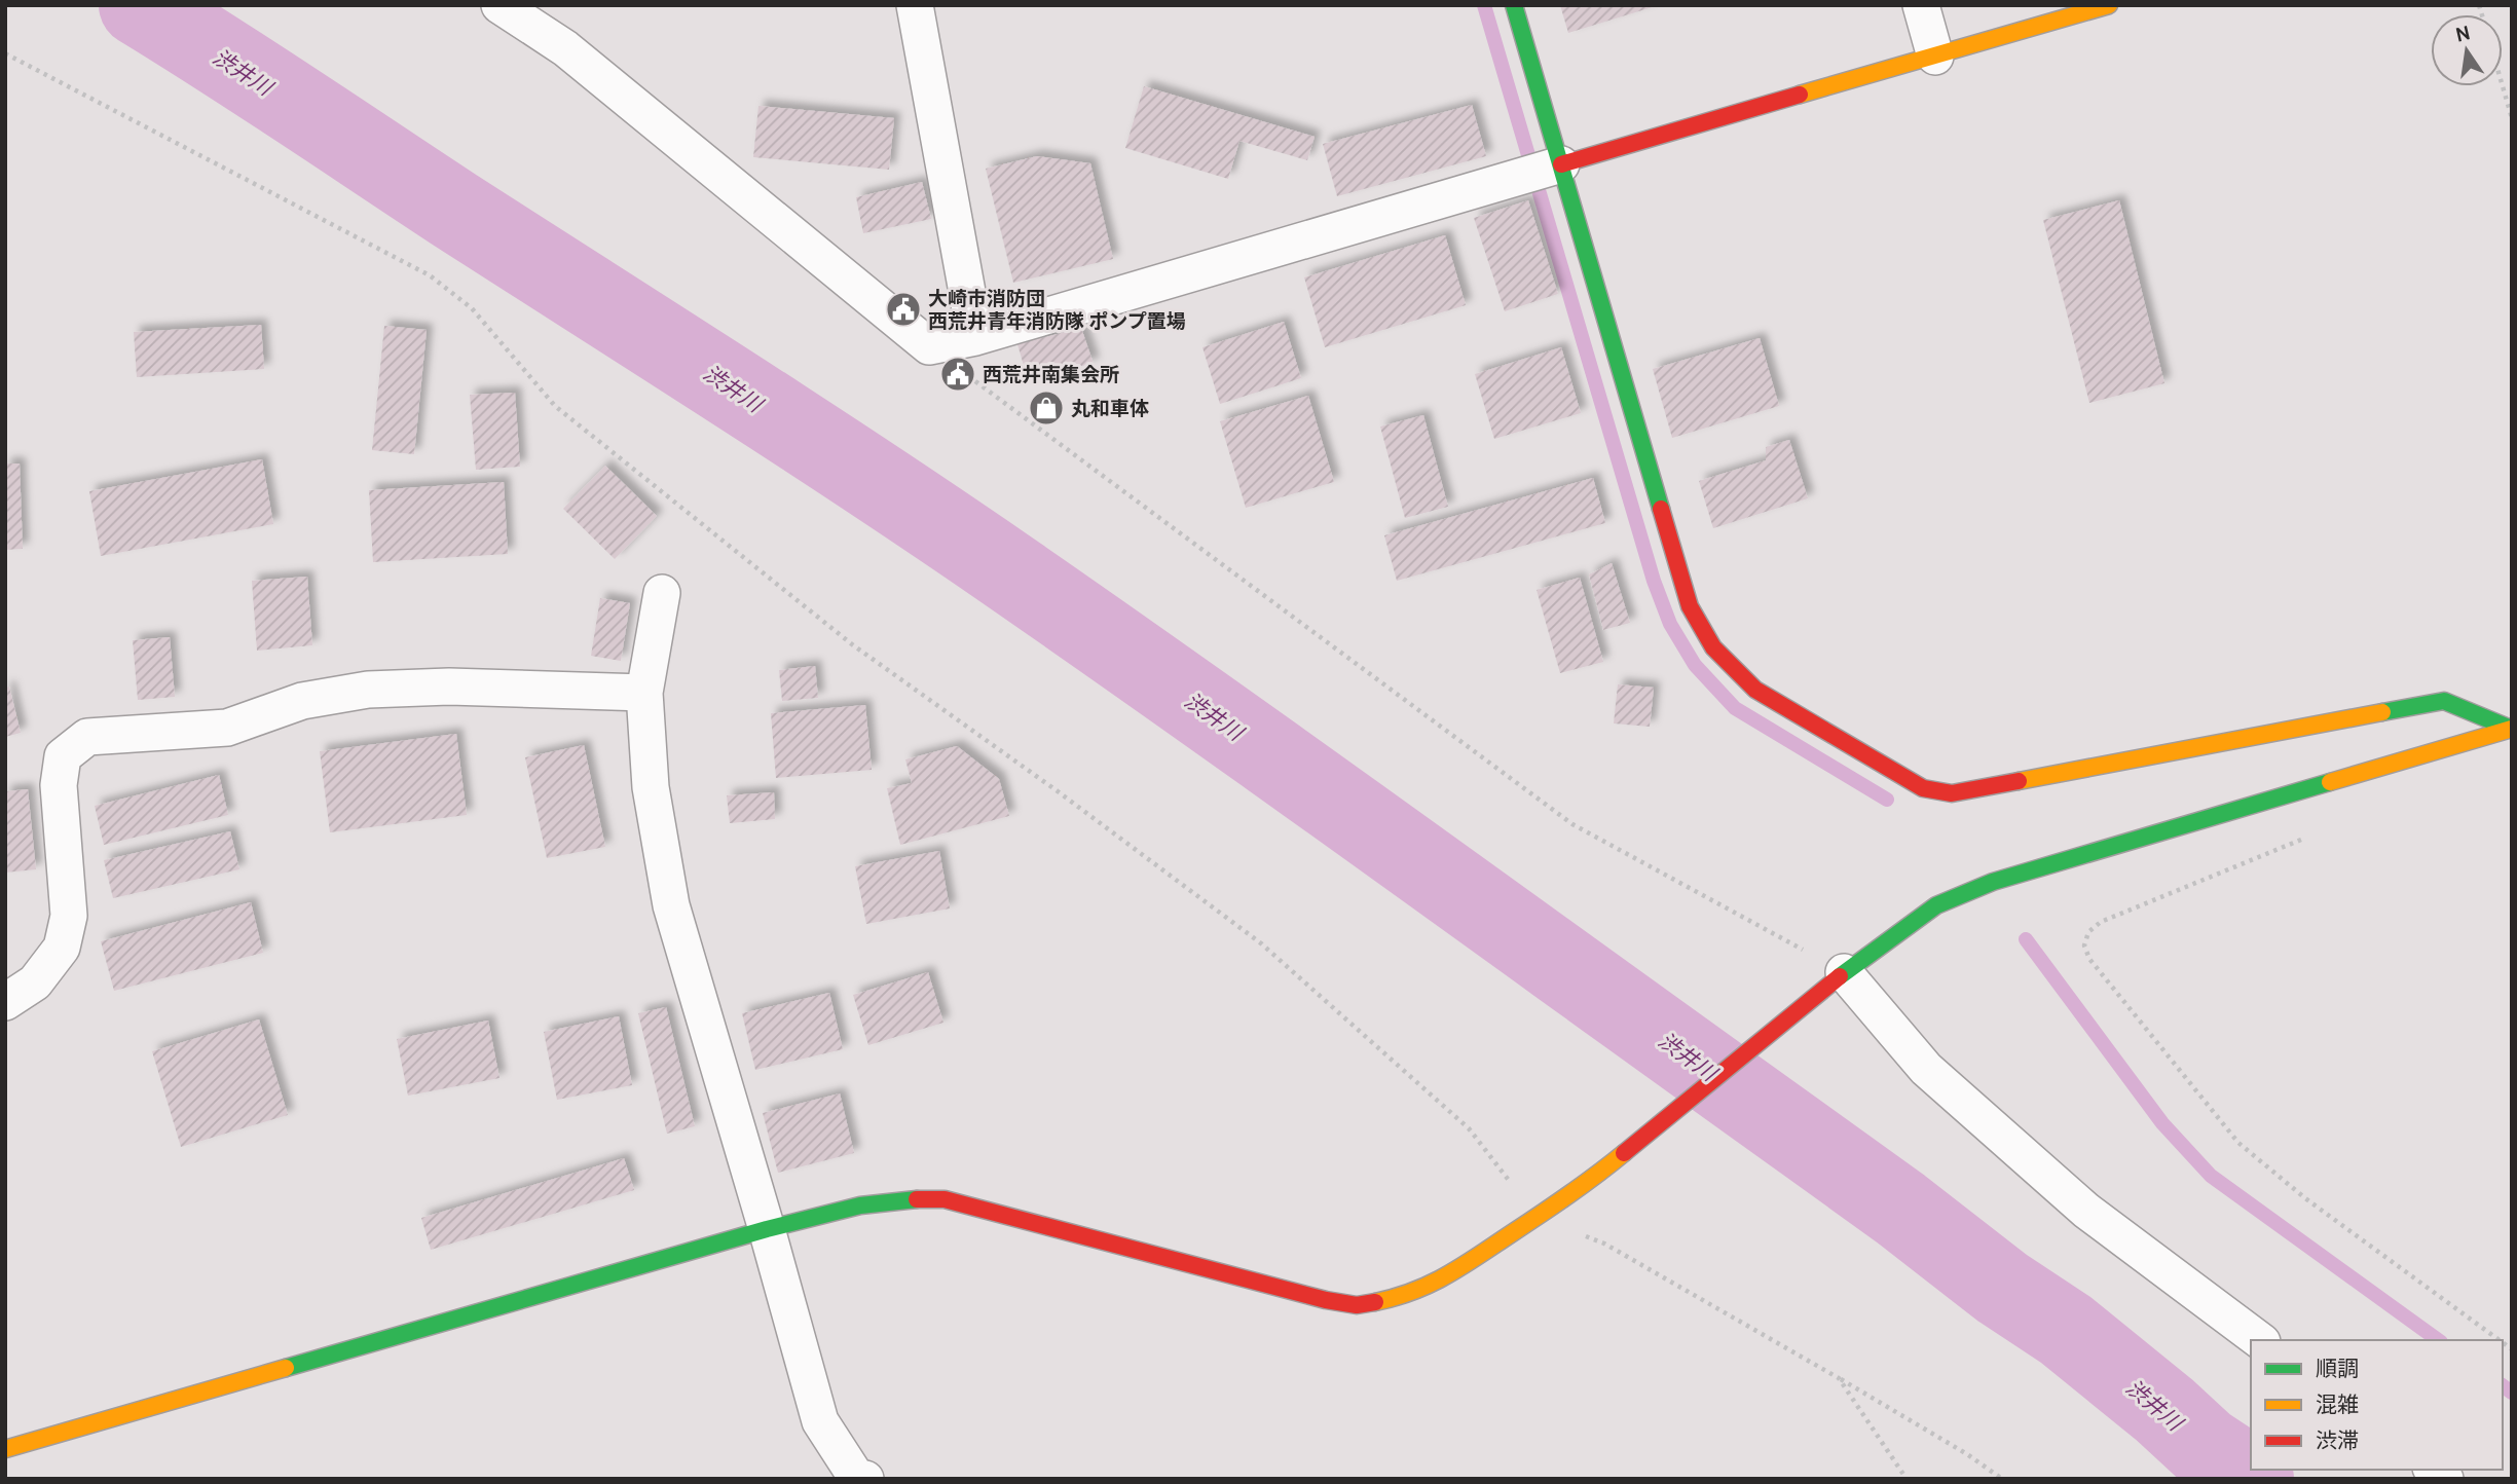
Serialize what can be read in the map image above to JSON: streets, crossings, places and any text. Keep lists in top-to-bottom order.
{
  "water": ["渋井川"],
  "places": {
    "public building": ["大崎市消防団 西荒井青年消防隊 ポンプ置場", "西荒井南集会所"],
    "shop": ["丸和車体"]
  },
  "legend": ["順調", "混雑", "渋滞"],
  "north": "top"
}
